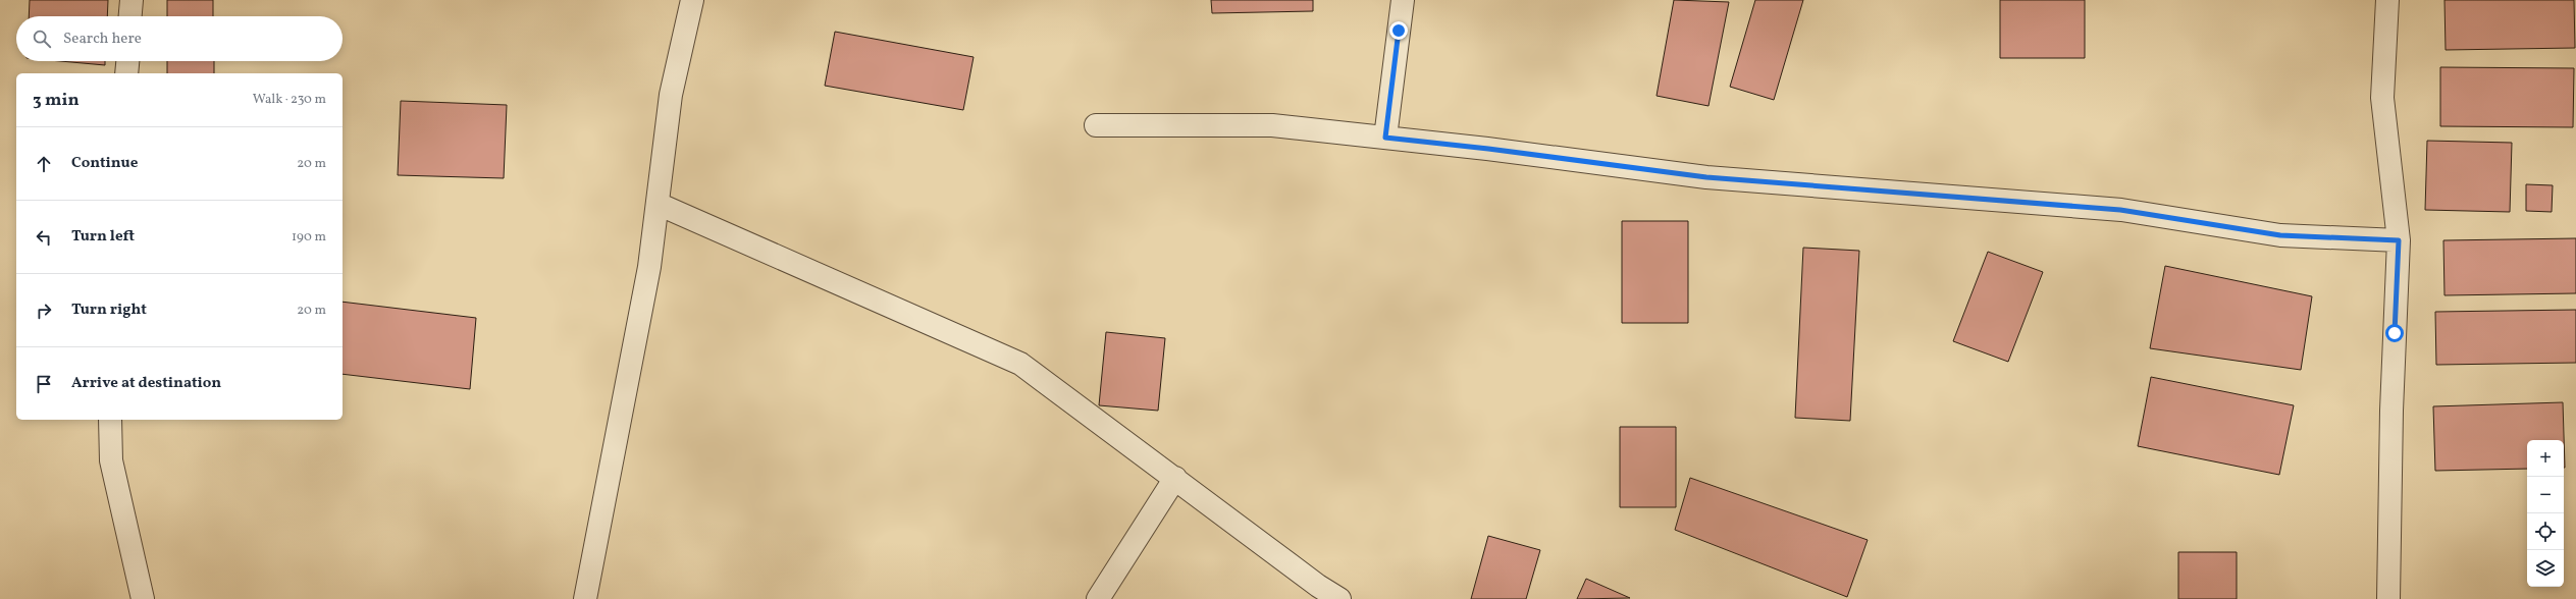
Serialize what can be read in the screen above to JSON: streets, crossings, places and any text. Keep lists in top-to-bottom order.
{
  "page": {
    "search": "Search here",
    "heading": ["3 min", "Walk · 230 m"],
    "list": [
      ["Continue", "20 m"],
      ["Turn left", "190 m"],
      ["Turn right", "20 m"],
      "Arrive at destination"
    ],
    "map_buttons": ["+", "−"]
  }
}
